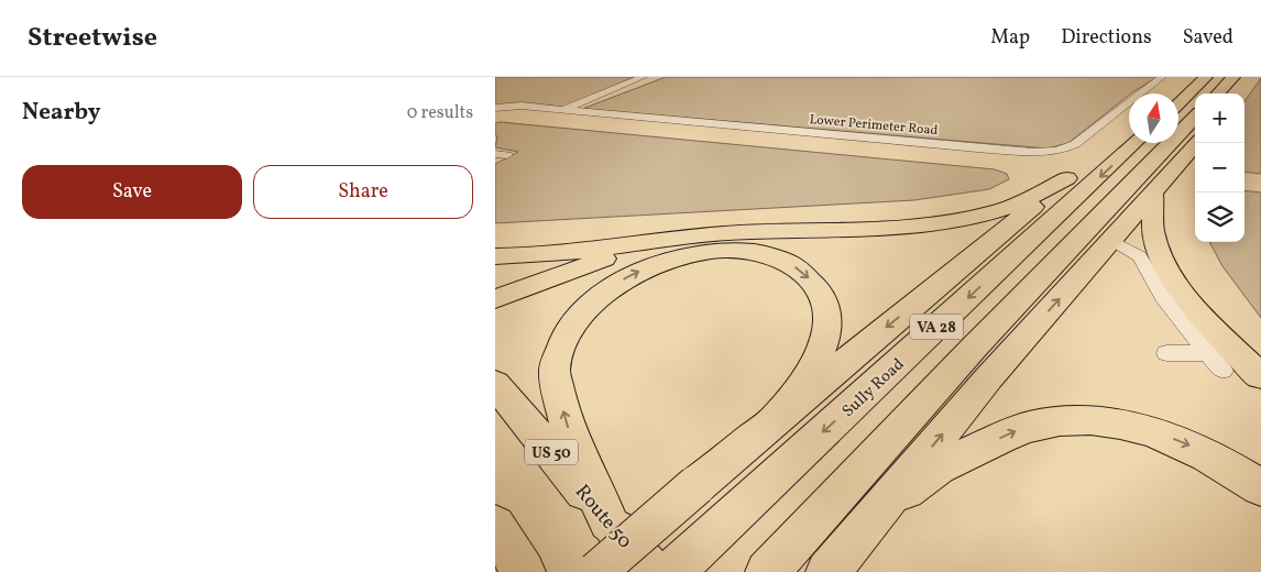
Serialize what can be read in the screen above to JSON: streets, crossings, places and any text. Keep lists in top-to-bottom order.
{
  "streets": {
    "highway": [
      "VA 28",
      "Sully Road",
      "US 50",
      "Route 50"
    ],
    "lane": ["Lower Perimeter Road"]
  },
  "north": "top",
  "page": {
    "header": "Streetwise",
    "nav": ["Map", "Directions", "Saved"],
    "heading": ["Nearby", "0 results"],
    "map_buttons": ["+", "−"],
    "buttons": ["Save", "Share"]
  }
}
